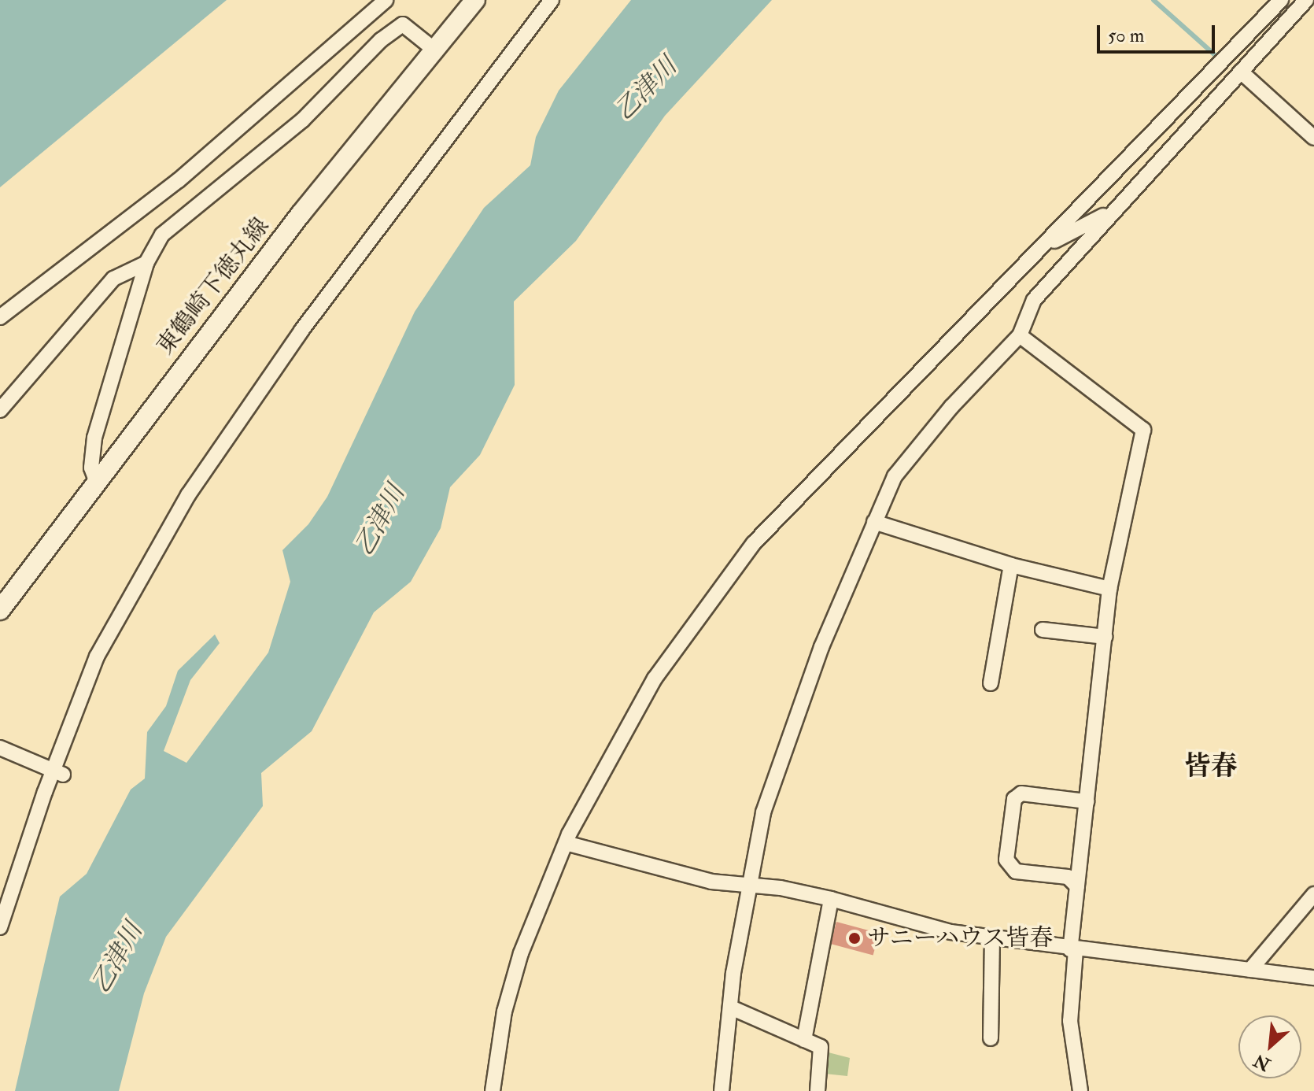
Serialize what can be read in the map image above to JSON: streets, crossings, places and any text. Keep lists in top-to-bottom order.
{
  "streets": {
    "street": ["東鶴崎下徳丸線"]
  },
  "districts": ["皆春"],
  "water": ["乙津川"],
  "places": ["サニーハウス皆春"],
  "scale_bar": "50 m",
  "north": "bottom left"
}
